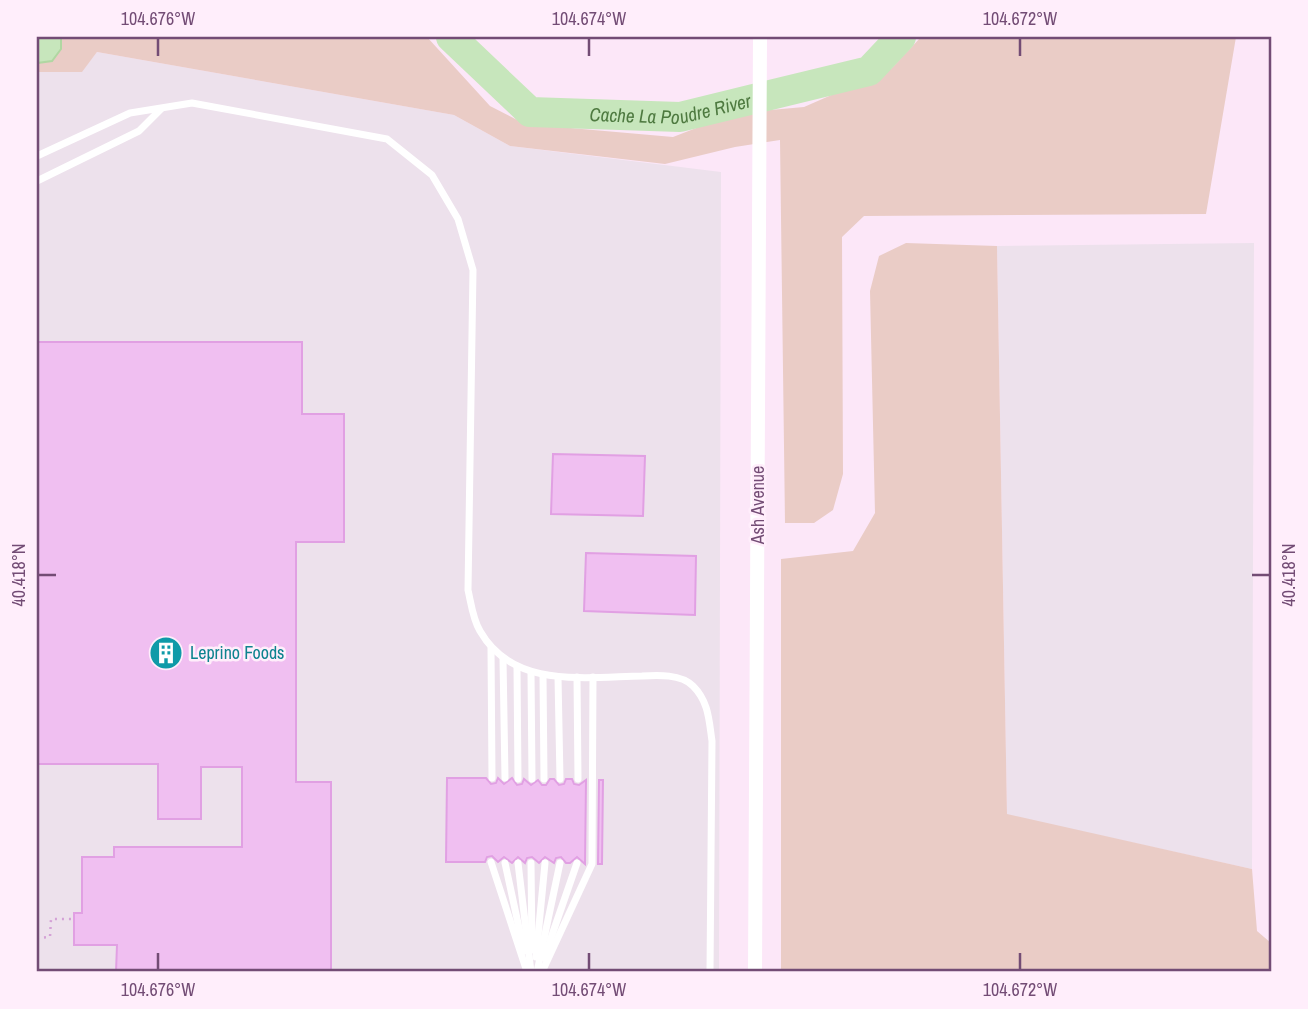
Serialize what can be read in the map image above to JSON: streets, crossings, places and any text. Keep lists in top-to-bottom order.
{
  "streets": {
    "street": ["Ash Avenue"]
  },
  "water": ["Cache La Poudre River"],
  "places": {
    "building": ["Leprino Foods"]
  },
  "coordinates": [
    "104.676°W",
    "104.674°W",
    "104.672°W",
    "40.418°N"
  ]
}
